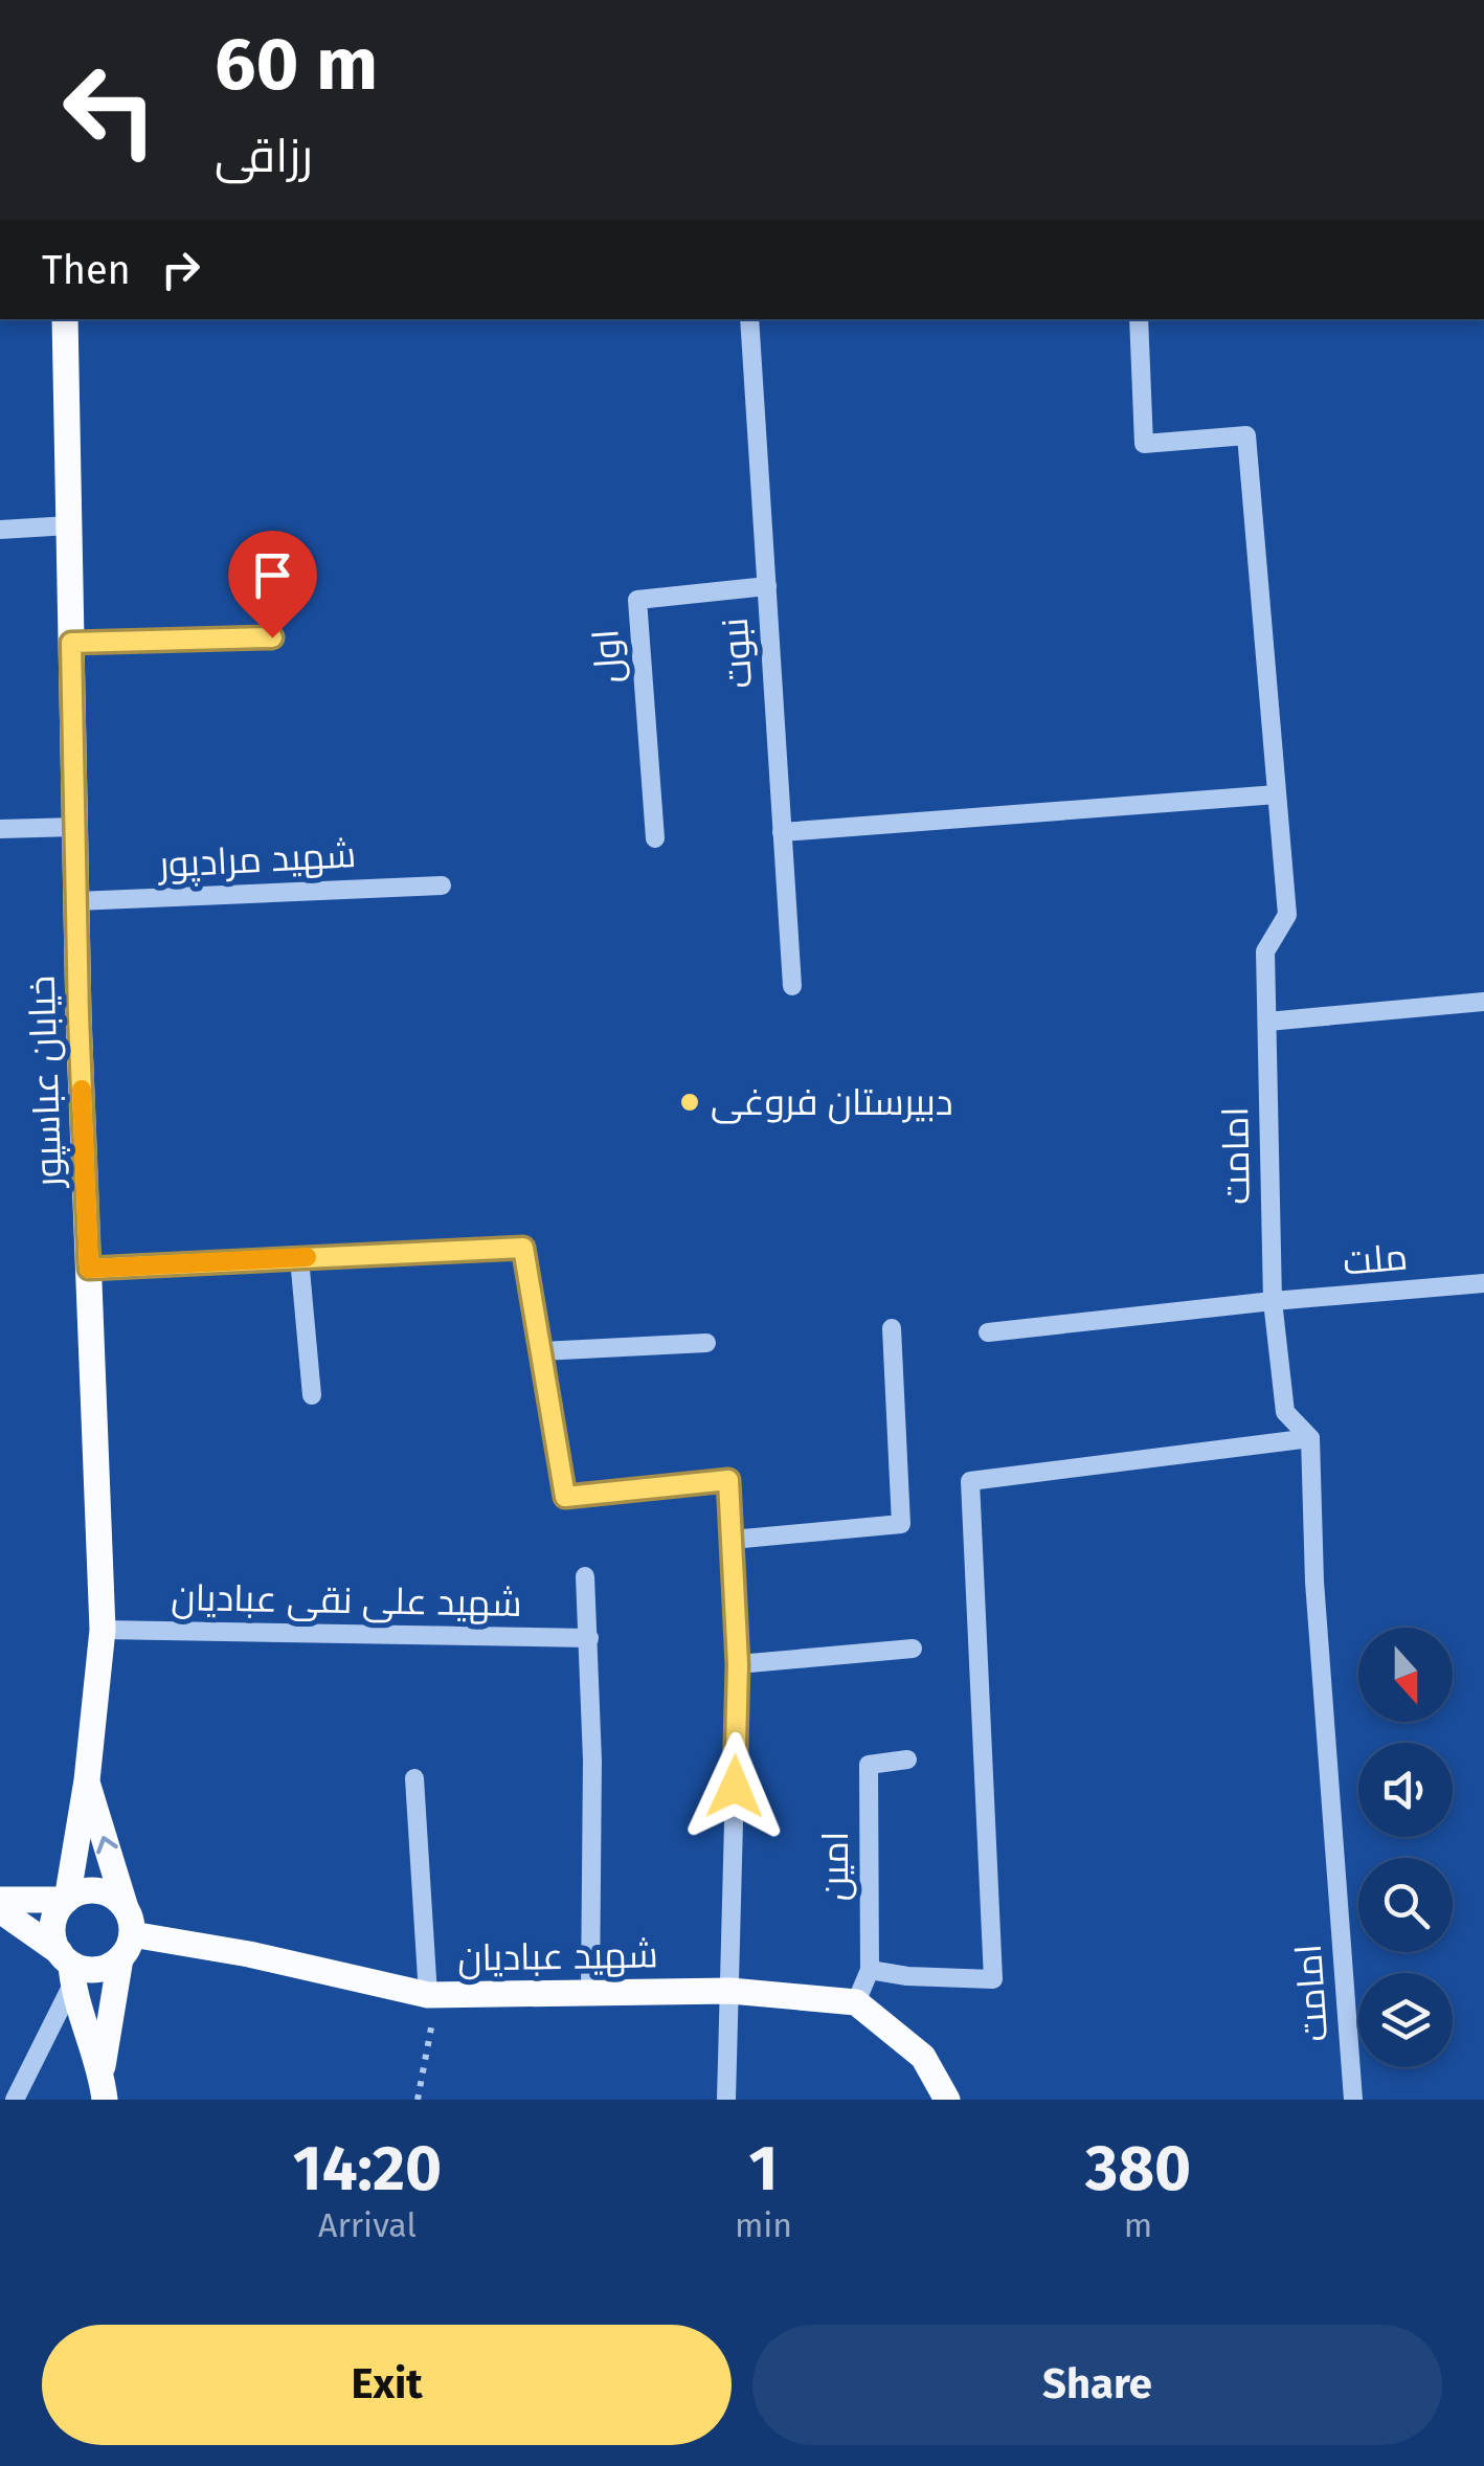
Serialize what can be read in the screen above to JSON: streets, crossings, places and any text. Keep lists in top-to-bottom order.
{
  "streets": {
    "main road": ["خیابان عباسپور", "شهید عبادیان"],
    "street": [
      "نبوت",
      "اول",
      "شهید مرادپور",
      "امامت",
      "ملت",
      "شهید علی نقی عبادیان",
      "امین"
    ]
  },
  "crossings": [
    ["نبوت", "اول"],
    ["شهید مرادپور", "خیابان عباسپور"],
    ["خیابان عباسپور", "شهید علی نقی عبادیان"],
    ["خیابان عباسپور", "شهید عبادیان"],
    ["امامت", "ملت"],
    ["امین", "شهید عبادیان"]
  ],
  "places": ["دبیرستان فروغی"],
  "north": "bottom",
  "page": {
    "turn": ["60 m", "رزاقی"],
    "then": "Then",
    "eta": [
      "14:20",
      "Arrival",
      "1",
      "min",
      "380",
      "m"
    ],
    "buttons": ["Exit", "Share"]
  }
}
